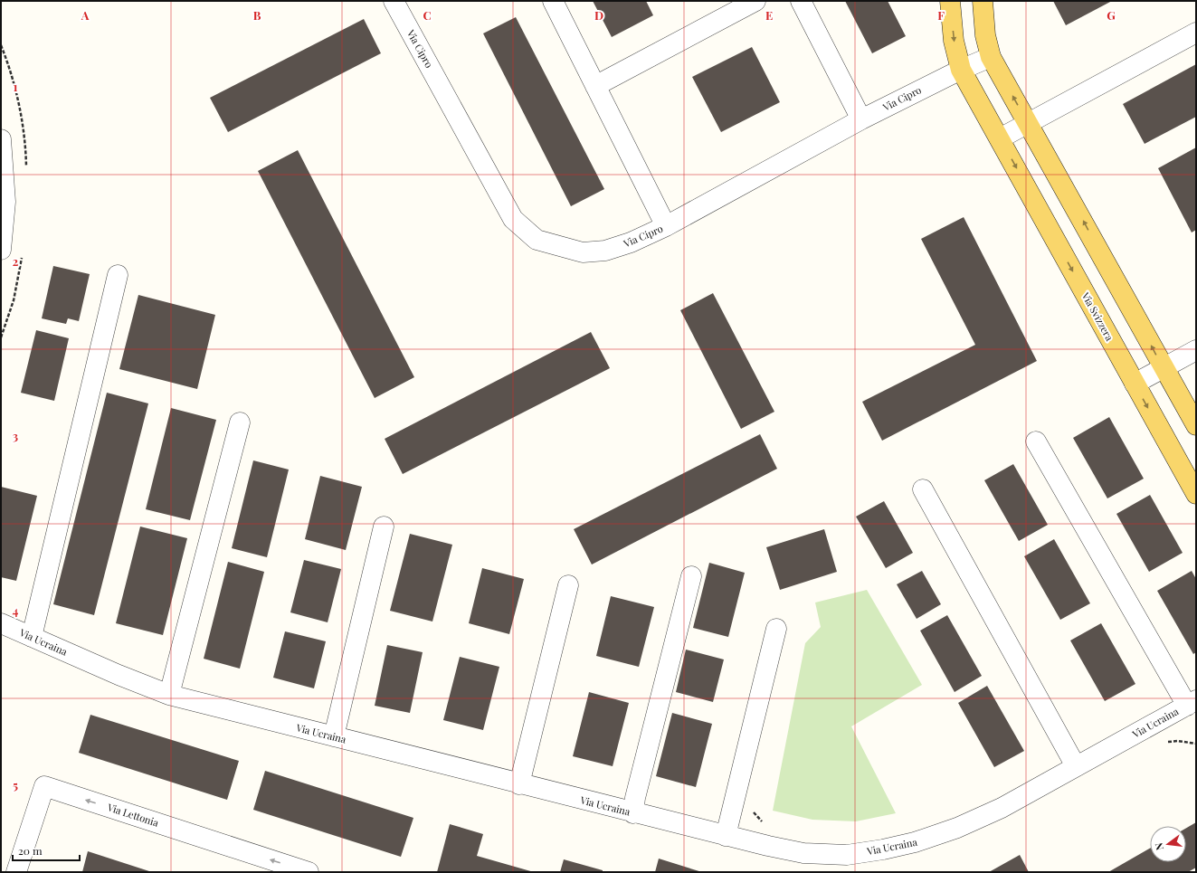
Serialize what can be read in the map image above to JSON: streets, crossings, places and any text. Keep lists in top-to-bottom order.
{
  "streets": {
    "main road": ["Via Svizzera"],
    "street": ["Via Cipro", "Via Ucraina", "Via Lettonia"]
  },
  "crossings": [
    ["Via Cipro", "Via Svizzera"]
  ],
  "scale_bar": "20 m",
  "north": "left",
  "grid": {
    "columns": [
      "A",
      "B",
      "C",
      "D",
      "E",
      "F",
      "G"
    ],
    "rows": [
      "1",
      "2",
      "3",
      "4",
      "5"
    ]
  }
}
